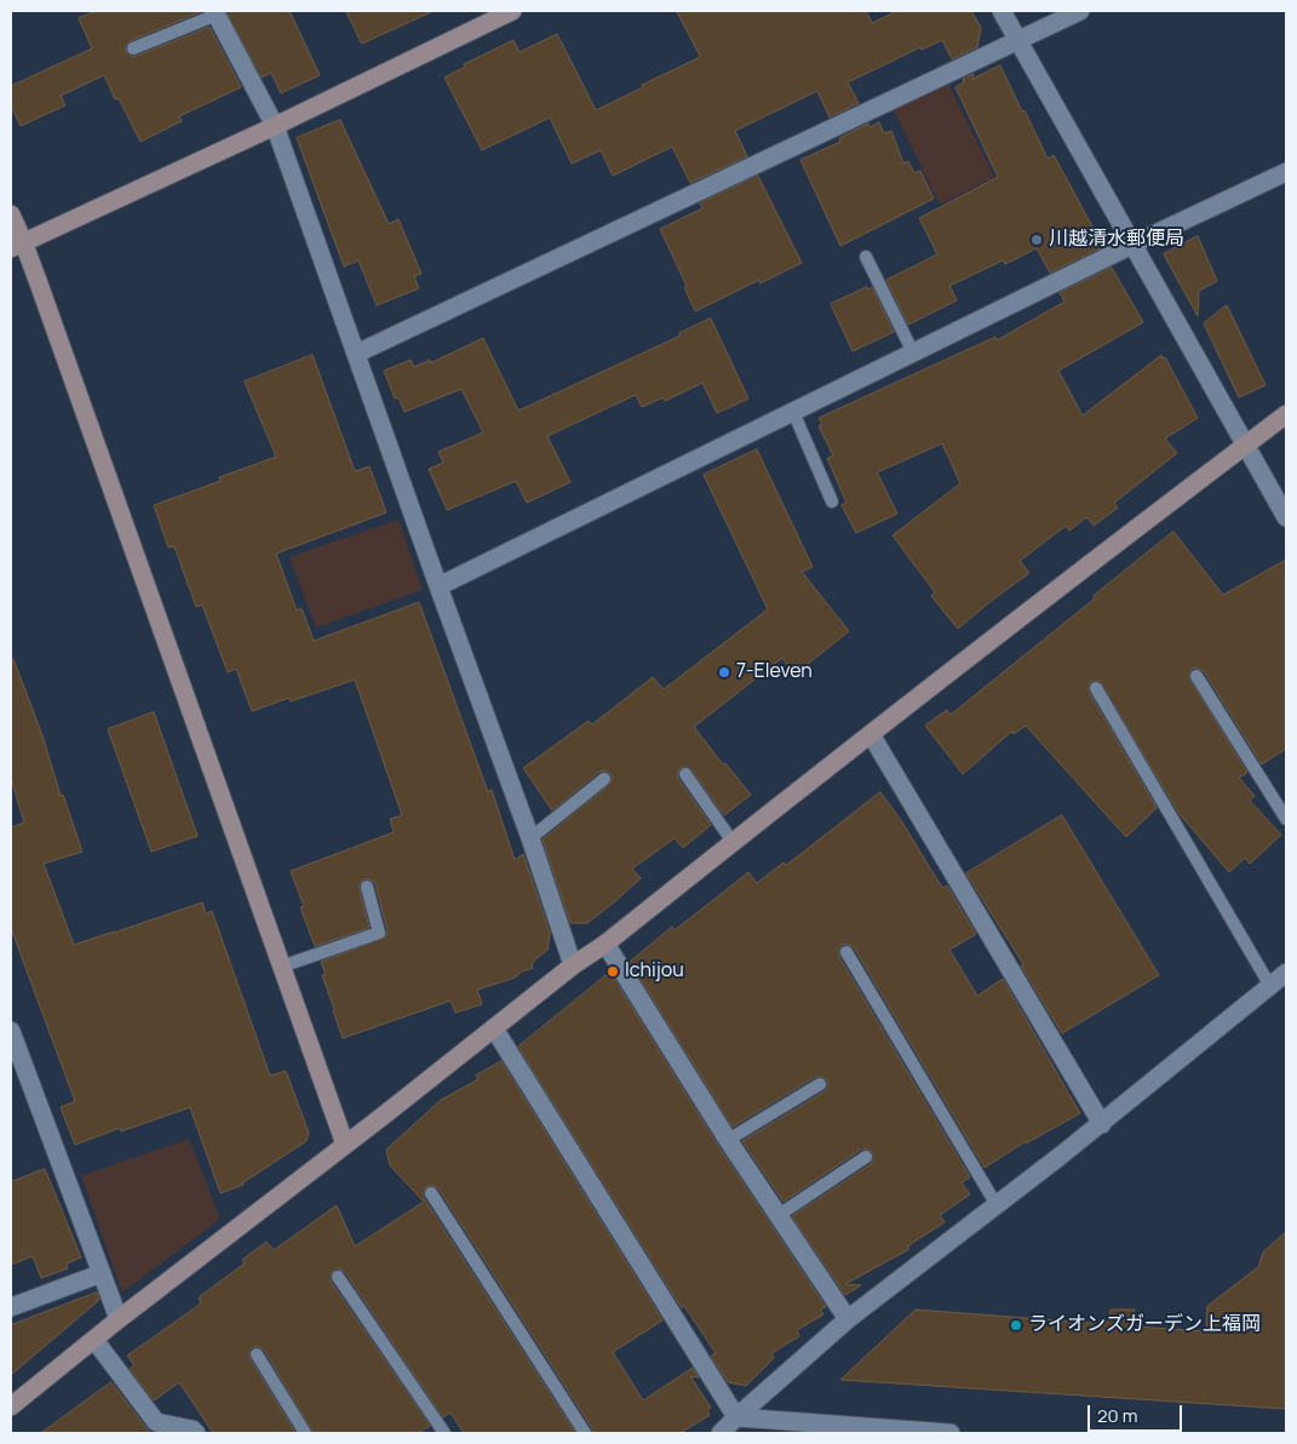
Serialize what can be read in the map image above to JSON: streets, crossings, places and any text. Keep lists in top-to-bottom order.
{
  "places": [
    "川越清水郵便局",
    "7-Eleven",
    "Ichijou",
    "ライオンズガーデン上福岡"
  ],
  "scale_bar": "20 m"
}
